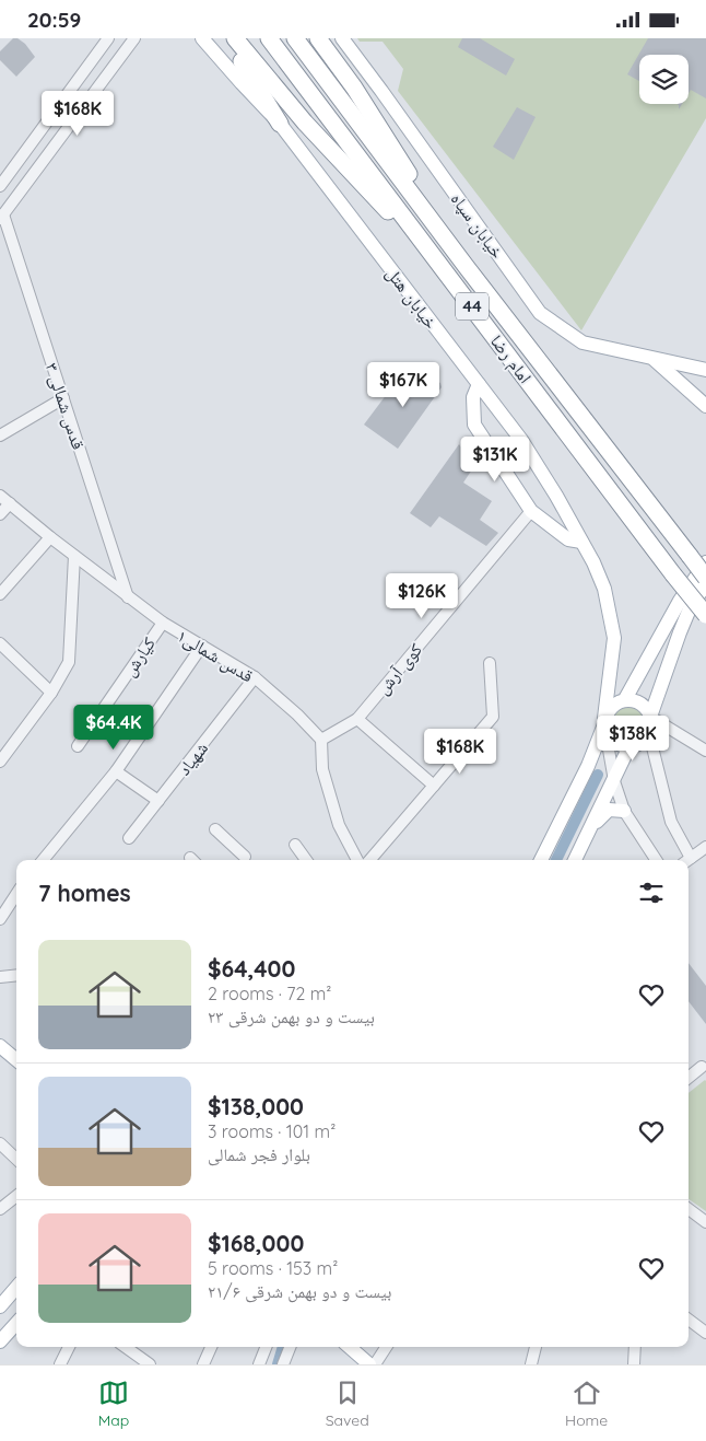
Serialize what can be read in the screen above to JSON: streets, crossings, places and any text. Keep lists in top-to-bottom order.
{
  "streets": {
    "highway": ["44", "امام رضا"],
    "main road": ["خیابان سپاه", "خیابان هتل"],
    "street": [
      "قدس شمالی ۳",
      "قدس شمالی۱",
      "کیارش",
      "کوی آرش",
      "شهیاد"
    ]
  },
  "crossings": [
    ["قدس شمالی ۳", "قدس شمالی۱"],
    ["قدس شمالی۱", "کیارش"],
    ["قدس شمالی۱", "کوی آرش"],
    ["قدس شمالی۱", "شهیاد"]
  ],
  "page": {
    "status": "20:59",
    "price": [
      "$168K",
      "$167K",
      "$131K",
      "$126K",
      "$64.4K",
      "$138K",
      "$168K"
    ],
    "heading": "7 homes",
    "list": [
      {
        "name": "$64,400",
        "note": "2 rooms · 72 m² · بیست و دو بهمن شرقی ۲۳"
      },
      {
        "name": "$138,000",
        "note": "3 rooms · 101 m² · بلوار فجر شمالی"
      },
      {
        "name": "$168,000",
        "note": "5 rooms · 153 m² · بیست و دو بهمن شرقی ۲۱/۶"
      }
    ],
    "tabs": ["Map", "Saved", "Home"]
  }
}
